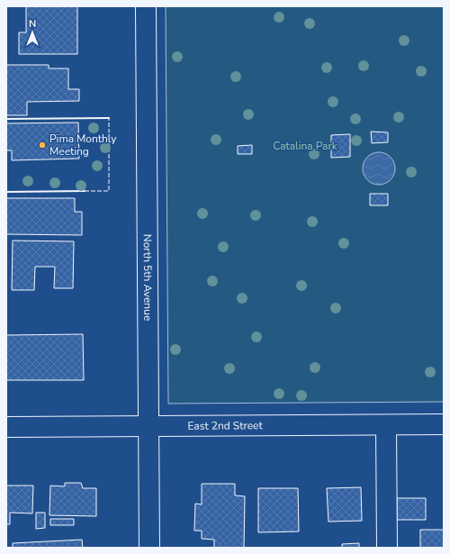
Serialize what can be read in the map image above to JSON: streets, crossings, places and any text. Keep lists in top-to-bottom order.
{
  "streets": {
    "street": ["North 5th Avenue", "East 2nd Street"]
  },
  "crossings": [
    ["North 5th Avenue", "East 2nd Street"]
  ],
  "parks": ["Catalina Park"],
  "places": ["Pima Monthly Meeting"],
  "north": "top"
}
